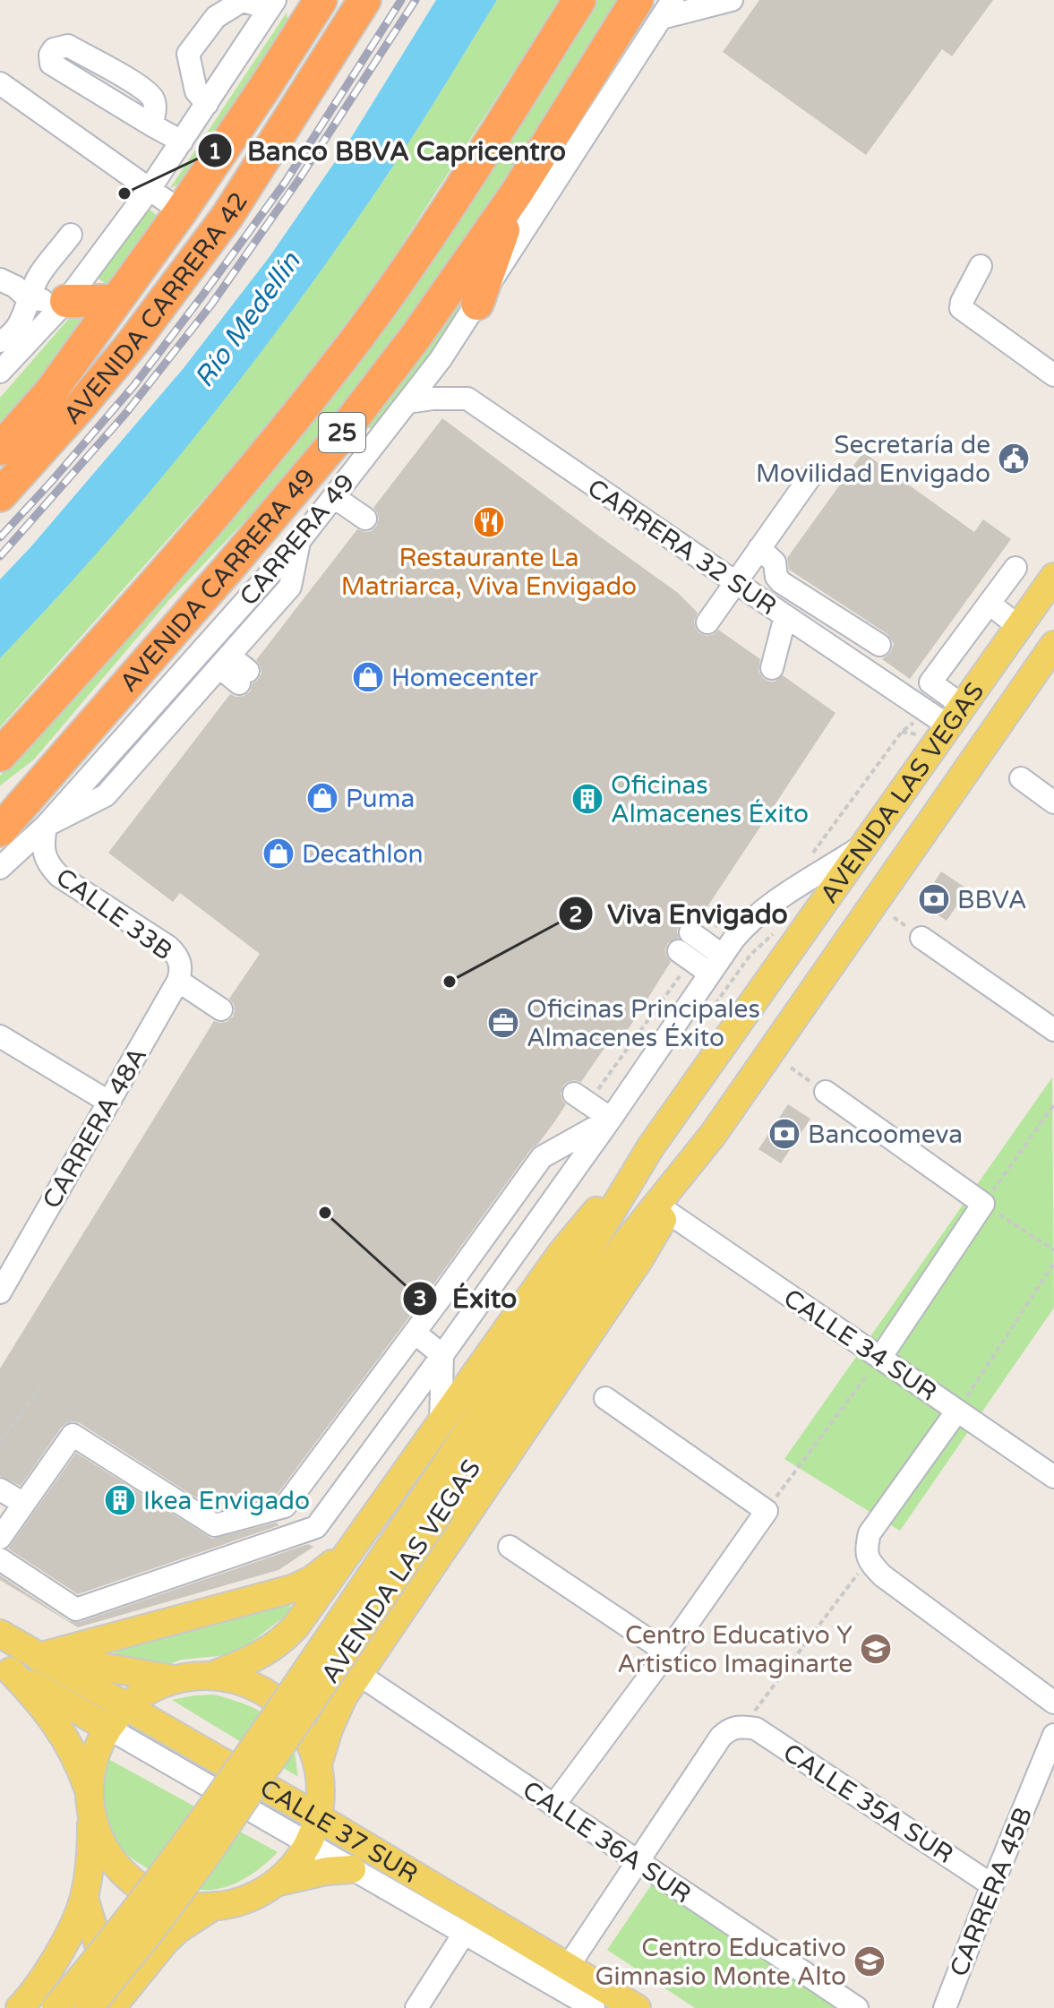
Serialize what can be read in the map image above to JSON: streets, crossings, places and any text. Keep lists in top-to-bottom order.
{
  "streets": {
    "highway": ["AVENIDA CARRERA 42", "25", "AVENIDA CARRERA 49"],
    "main road": ["AVENIDA LAS VEGAS", "CALLE 37 SUR"],
    "street": [
      "CARRERA 49",
      "CARRERA 32 SUR",
      "CALLE 33B",
      "CARRERA 48A",
      "CALLE 34 SUR",
      "CALLE 35A SUR",
      "CALLE 36A SUR",
      "CARRERA 45B"
    ]
  },
  "crossings": [
    ["CARRERA 49", "CARRERA 32 SUR"],
    ["CARRERA 49", "AVENIDA CARRERA 49"],
    ["CARRERA 49", "CALLE 33B"],
    ["CARRERA 32 SUR", "AVENIDA LAS VEGAS"],
    ["AVENIDA LAS VEGAS", "CALLE 34 SUR"],
    ["AVENIDA LAS VEGAS", "CALLE 36A SUR"],
    ["CALLE 33B", "CARRERA 48A"],
    ["CALLE 35A SUR", "CARRERA 45B"]
  ],
  "water": ["Río Medellín"],
  "places": {
    "other": ["Banco BBVA Capricentro", "Viva Envigado", "Éxito"],
    "public building": ["Secretaría de Movilidad Envigado"],
    "restaurant": ["Restaurante La Matriarca, Viva Envigado"],
    "shop": ["Homecenter", "Puma", "Decathlon"],
    "building": ["Oficinas Almacenes Éxito", "Ikea Envigado"],
    "bank": ["BBVA", "Bancoomeva"],
    "office": ["Oficinas Principales Almacenes Éxito"],
    "school or university": ["Centro Educativo Y Artistico Imaginarte", "Centro Educativo Gimnasio Monte Alto"]
  }
}
